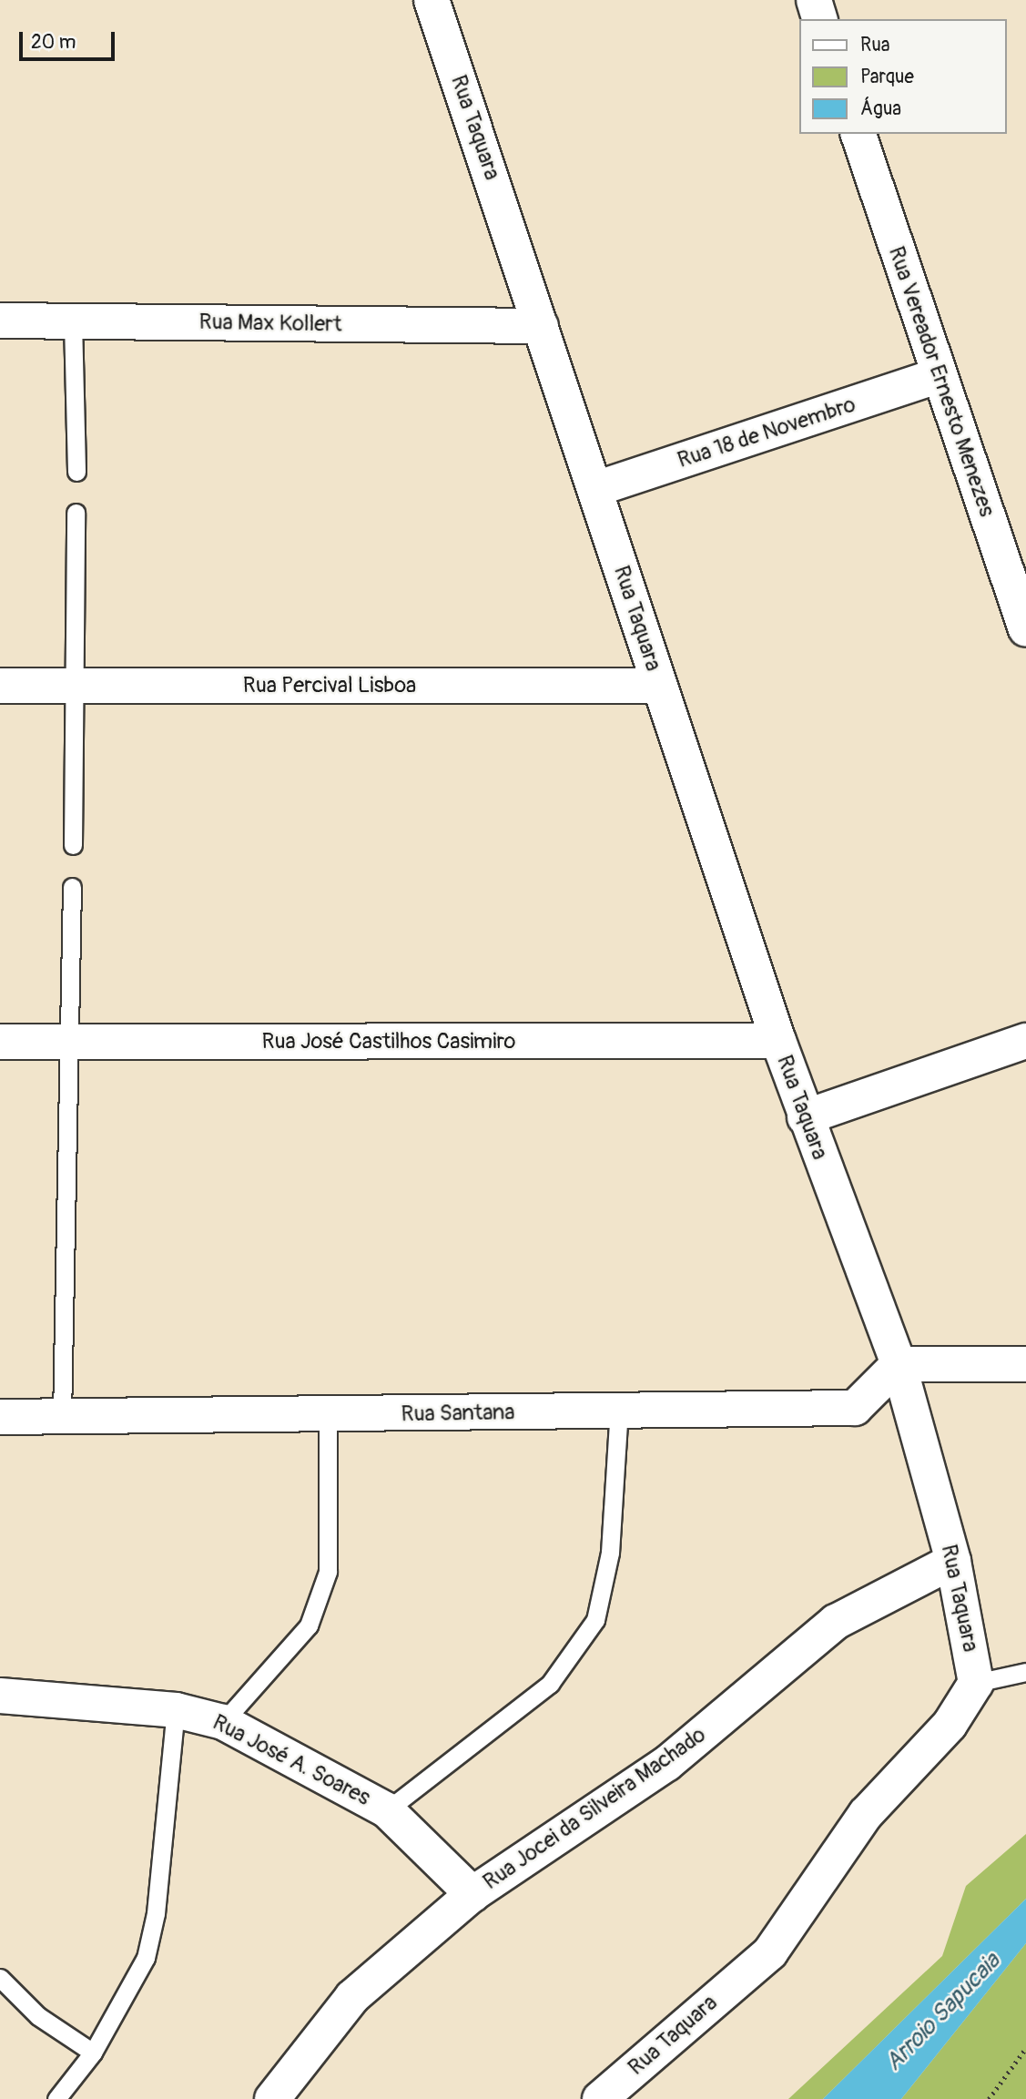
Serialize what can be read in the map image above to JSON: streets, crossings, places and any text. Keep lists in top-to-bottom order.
{
  "streets": {
    "street": [
      "Rua Taquara",
      "Rua Max Kollert",
      "Rua Vereador Ernesto Menezes",
      "Rua 18 de Novembro",
      "Rua Percival Lisboa",
      "Rua José Castilhos Casimiro",
      "Rua Santana",
      "Rua José A. Soares",
      "Rua Jocei da Silveira Machado"
    ]
  },
  "crossings": [
    ["Rua Taquara", "Rua Max Kollert"],
    ["Rua Taquara", "Rua 18 de Novembro"],
    ["Rua Taquara", "Rua Percival Lisboa"],
    ["Rua Taquara", "Rua José Castilhos Casimiro"],
    ["Rua Taquara", "Rua Santana"],
    ["Rua Taquara", "Rua Jocei da Silveira Machado"],
    ["Rua Vereador Ernesto Menezes", "Rua 18 de Novembro"],
    ["Rua José A. Soares", "Rua Jocei da Silveira Machado"]
  ],
  "water": ["Arroio Sapucaia"],
  "legend": ["Rua", "Parque", "Água"],
  "scale_bar": "20 m"
}
